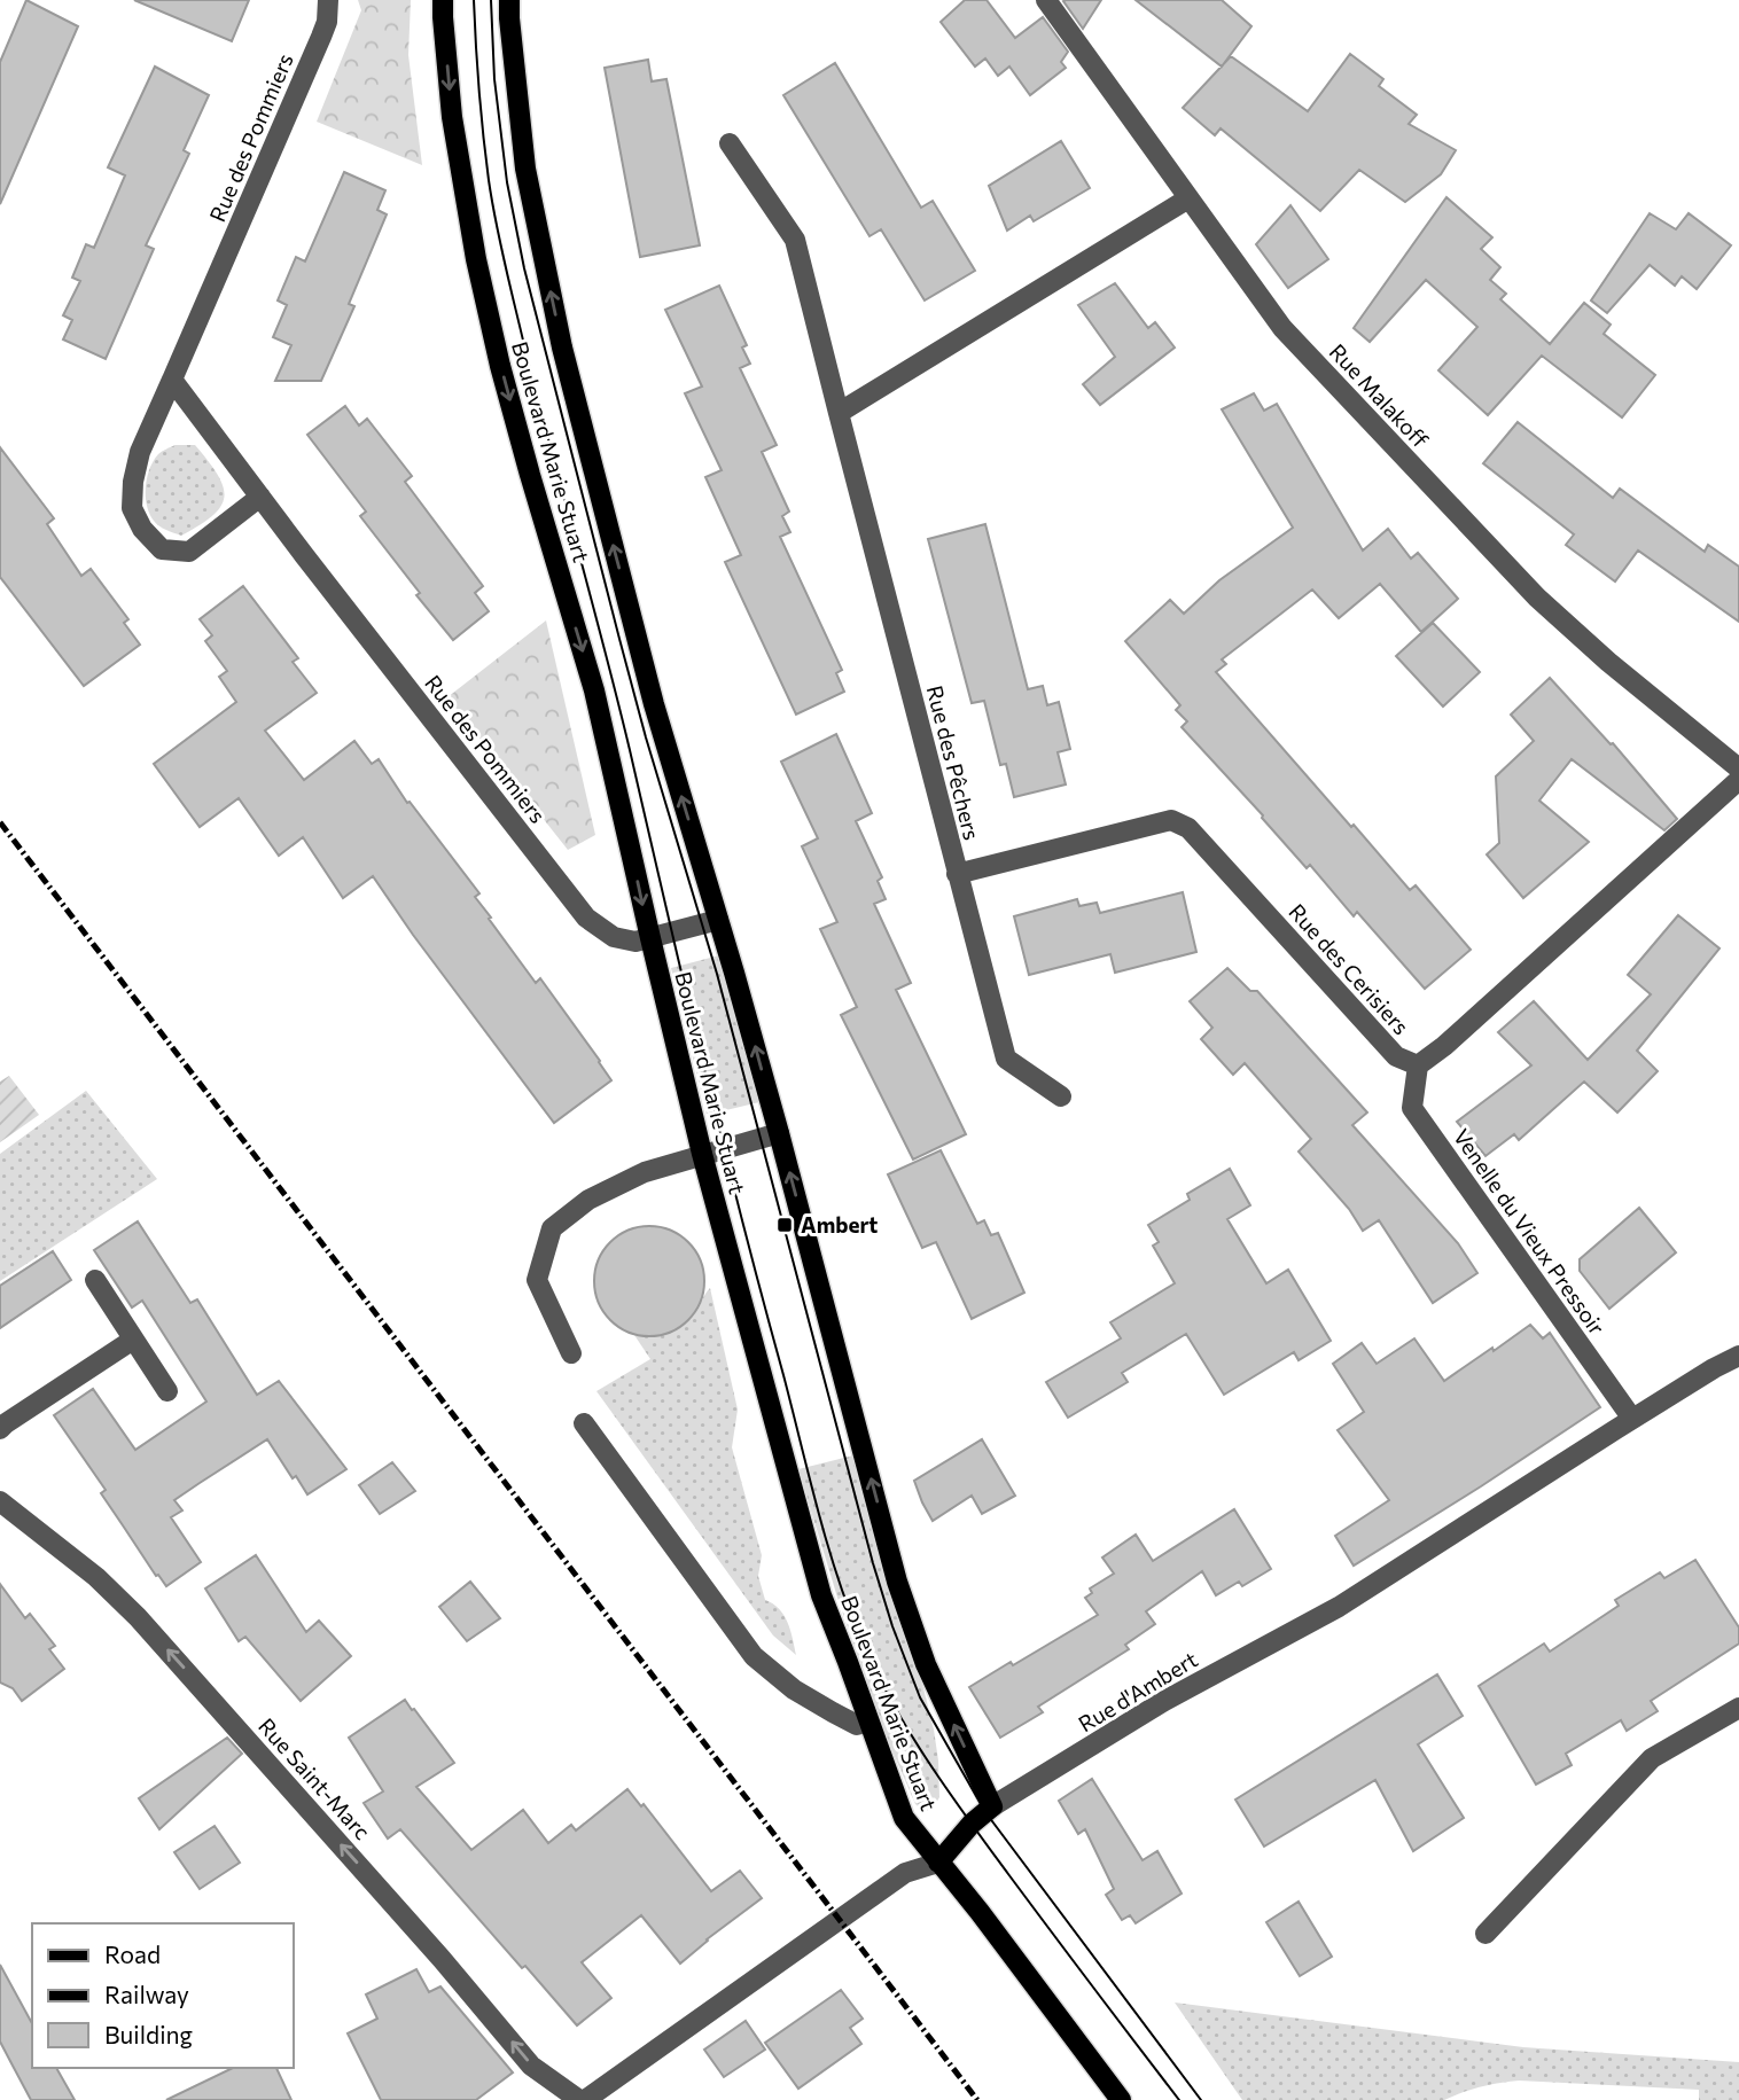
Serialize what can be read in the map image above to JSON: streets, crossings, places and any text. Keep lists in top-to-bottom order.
{
  "streets": {
    "main road": ["Boulevard Marie Stuart", "Rue d'Ambert"],
    "street": [
      "Rue des Pommiers",
      "Rue Malakoff",
      "Rue des Pêchers",
      "Rue des Cerisiers",
      "Venelle du Vieux Pressoir",
      "Rue Saint-Marc"
    ]
  },
  "crossings": [
    ["Rue des Pommiers", "Boulevard Marie Stuart"],
    ["Boulevard Marie Stuart", "Rue d'Ambert"],
    ["Rue des Pêchers", "Rue des Cerisiers"],
    ["Rue des Cerisiers", "Venelle du Vieux Pressoir"],
    ["Venelle du Vieux Pressoir", "Rue d'Ambert"]
  ],
  "one_way": ["Rue Saint-Marc"],
  "places": {
    "transit": ["Ambert"]
  },
  "legend": ["Road", "Railway", "Building"]
}
